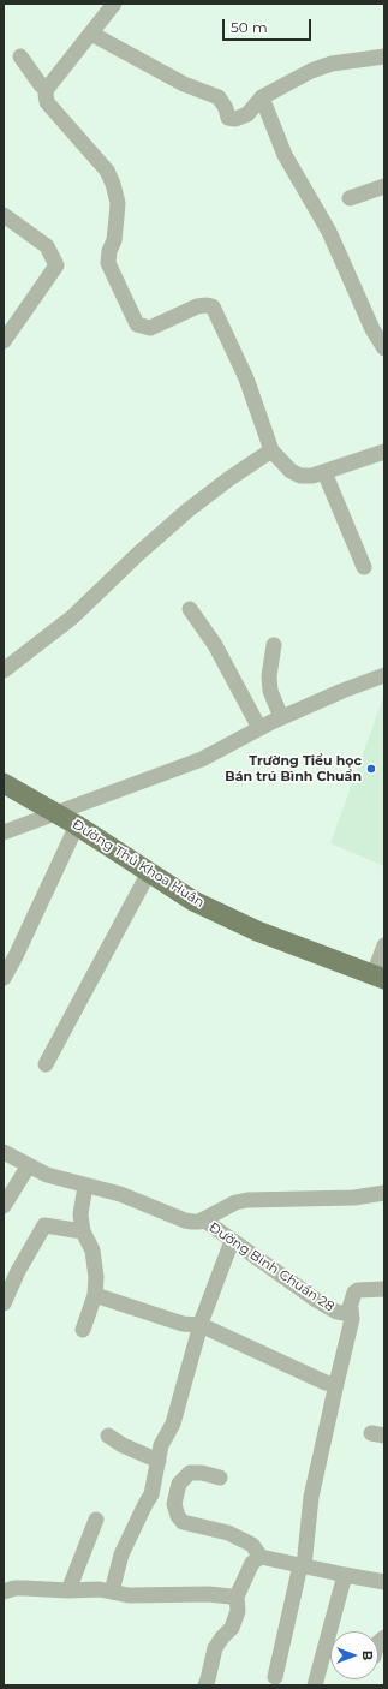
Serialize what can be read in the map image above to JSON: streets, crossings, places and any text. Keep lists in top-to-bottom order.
{
  "streets": {
    "main road": ["Đường Thủ Khoa Huân"],
    "street": ["Đường Bình Chuẩn 28"]
  },
  "places": ["Trường Tiểu học Bán trú Bình Chuẩn"],
  "scale_bar": "50 m",
  "north": "right"
}
